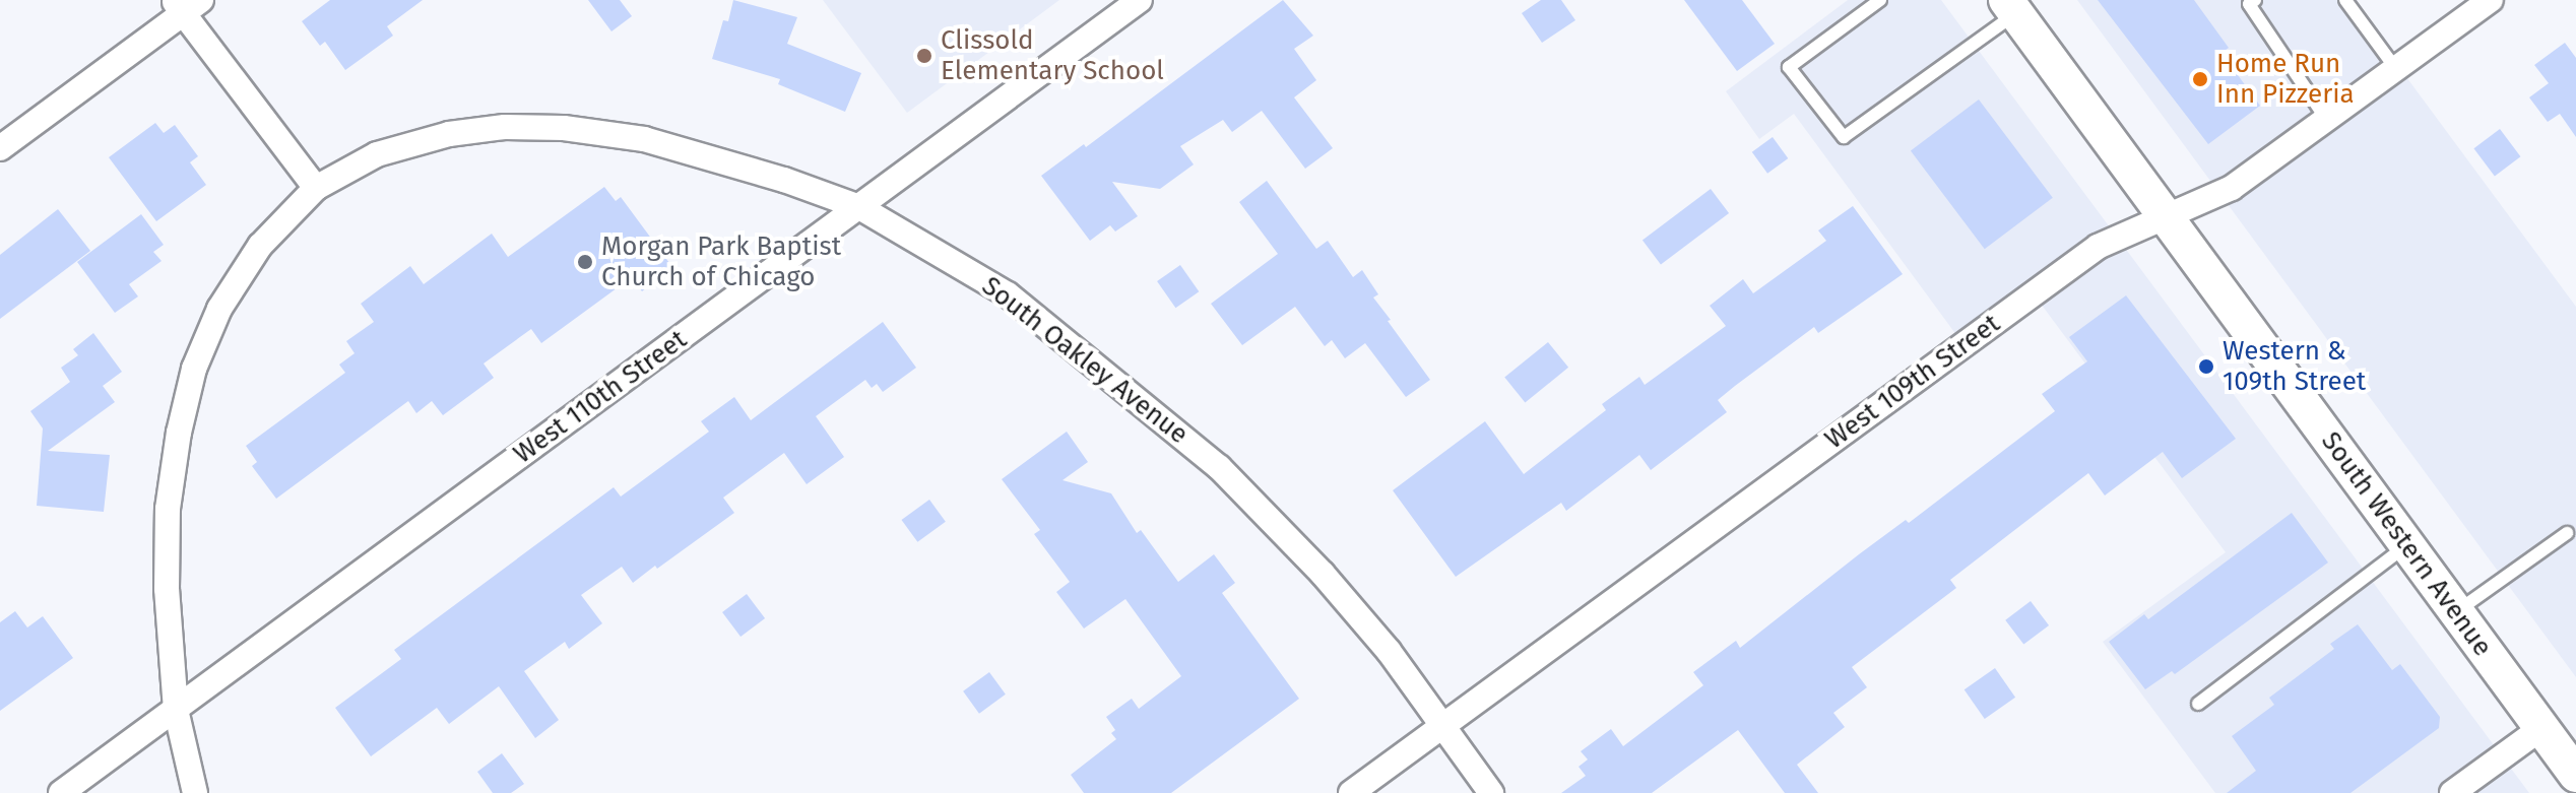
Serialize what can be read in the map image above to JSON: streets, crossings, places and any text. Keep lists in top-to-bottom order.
{
  "streets": {
    "main road": ["South Western Avenue"],
    "street": ["South Oakley Avenue", "West 109th Street", "West 110th Street"]
  },
  "crossings": [
    ["South Oakley Avenue", "West 109th Street"],
    ["South Oakley Avenue", "West 110th Street"],
    ["West 109th Street", "South Western Avenue"]
  ],
  "places": [
    "Clissold Elementary School",
    "Home Run Inn Pizzeria",
    "Morgan Park Baptist Church of Chicago",
    "Western & 109th Street"
  ]
}
